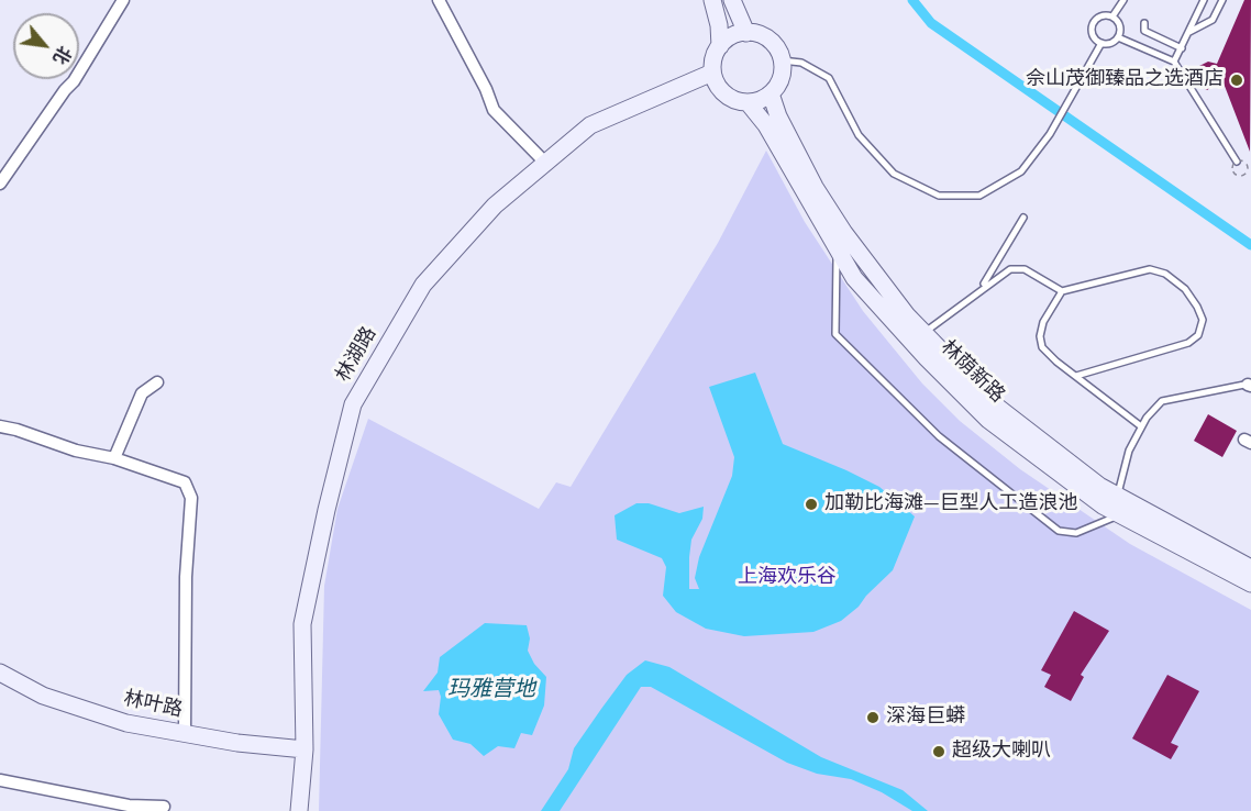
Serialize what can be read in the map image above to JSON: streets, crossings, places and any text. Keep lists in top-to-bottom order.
{
  "streets": {
    "main road": ["林湖路", "林荫新路", "林叶路"]
  },
  "crossings": [
    ["林湖路", "林荫新路"],
    ["林湖路", "林叶路"]
  ],
  "water": ["玛雅营地"],
  "parks": ["上海欢乐谷"],
  "places": [
    "佘山茂御臻品之选酒店",
    "加勒比海滩—巨型人工造浪池",
    "深海巨蟒",
    "超级大喇叭"
  ],
  "north": "bottom right"
}
